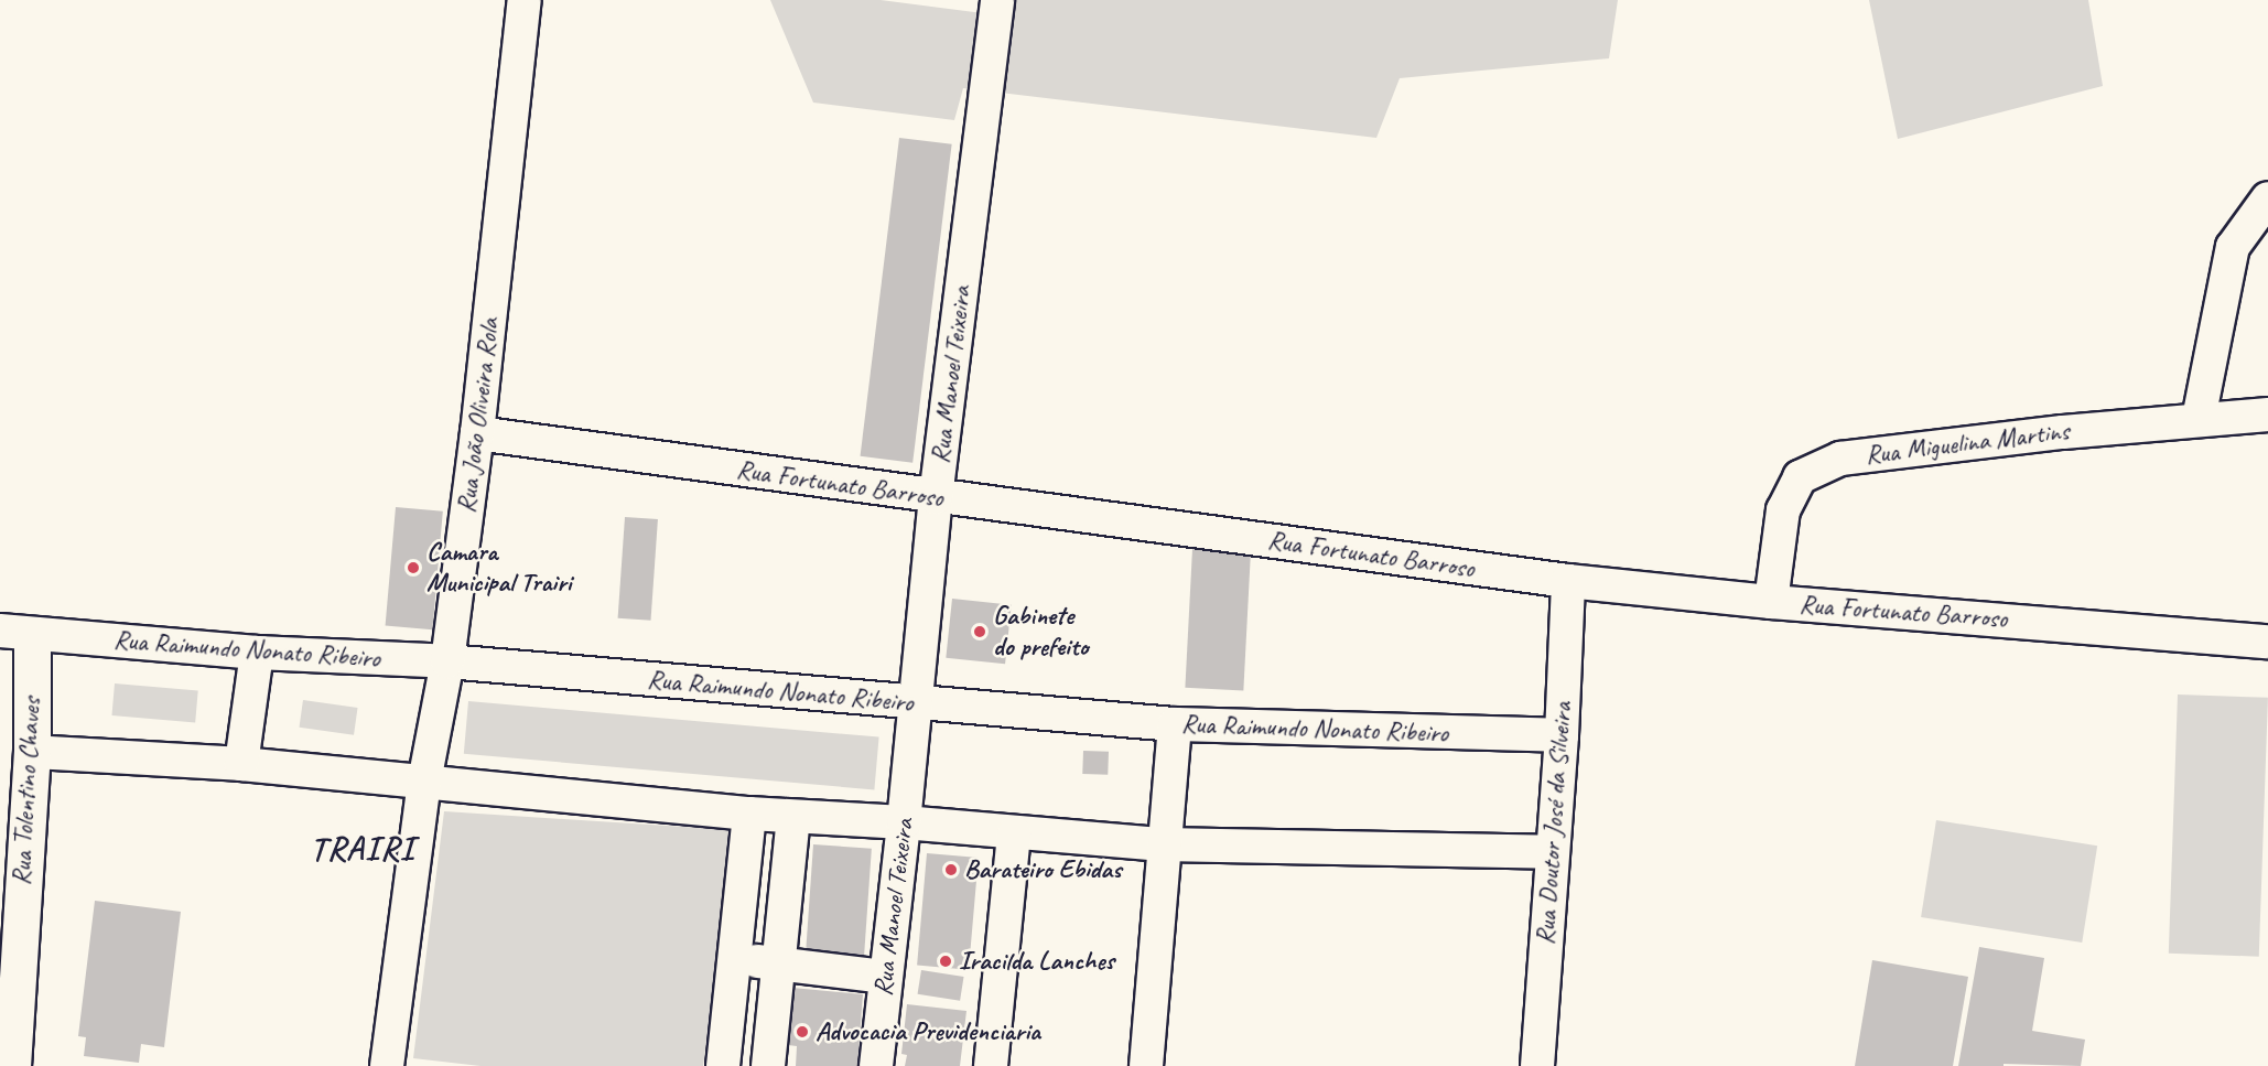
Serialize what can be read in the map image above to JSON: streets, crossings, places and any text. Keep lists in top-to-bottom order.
{
  "streets": {
    "street": [
      "Rua Manoel Teixeira",
      "Rua João Oliveira Rola",
      "Rua Miguelina Martins",
      "Rua Fortunato Barroso",
      "Rua Raimundo Nonato Ribeiro",
      "Rua Tolentino Chaves",
      "Rua Doutor José da Silveira"
    ]
  },
  "crossings": [
    ["Rua Manoel Teixeira", "Rua Fortunato Barroso"],
    ["Rua Manoel Teixeira", "Rua Raimundo Nonato Ribeiro"],
    ["Rua João Oliveira Rola", "Rua Fortunato Barroso"],
    ["Rua João Oliveira Rola", "Rua Raimundo Nonato Ribeiro"],
    ["Rua Miguelina Martins", "Rua Fortunato Barroso"],
    ["Rua Fortunato Barroso", "Rua Doutor José da Silveira"],
    ["Rua Raimundo Nonato Ribeiro", "Rua Tolentino Chaves"],
    ["Rua Raimundo Nonato Ribeiro", "Rua Doutor José da Silveira"]
  ],
  "districts": ["TRAIRI"],
  "places": [
    "Camara Municipal Trairi",
    "Gabinete do prefeito",
    "Barateiro Ebidas",
    "Iracilda Lanches",
    "Advocacia Previdenciaria"
  ]
}
